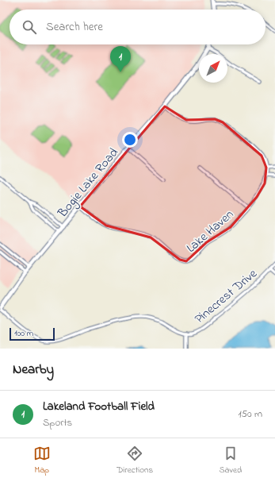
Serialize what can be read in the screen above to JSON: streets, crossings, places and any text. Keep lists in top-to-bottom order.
{
  "streets": {
    "main road": ["Bogie Lake Road"],
    "street": ["Lake Haven", "Pinecrest Drive"]
  },
  "crossings": [
    ["Bogie Lake Road", "Lake Haven"],
    ["Bogie Lake Road", "Pinecrest Drive"]
  ],
  "scale_bar": "100 m",
  "north": "top right",
  "page": {
    "search": "Search here",
    "pins": "1",
    "scale": "100 m",
    "heading": "Nearby",
    "list": [
      {
        "mark": "1",
        "name": "Lakeland Football Field",
        "note": "Sports",
        "value": "150 m"
      }
    ],
    "nav": ["Map", "Directions", "Saved"]
  }
}
